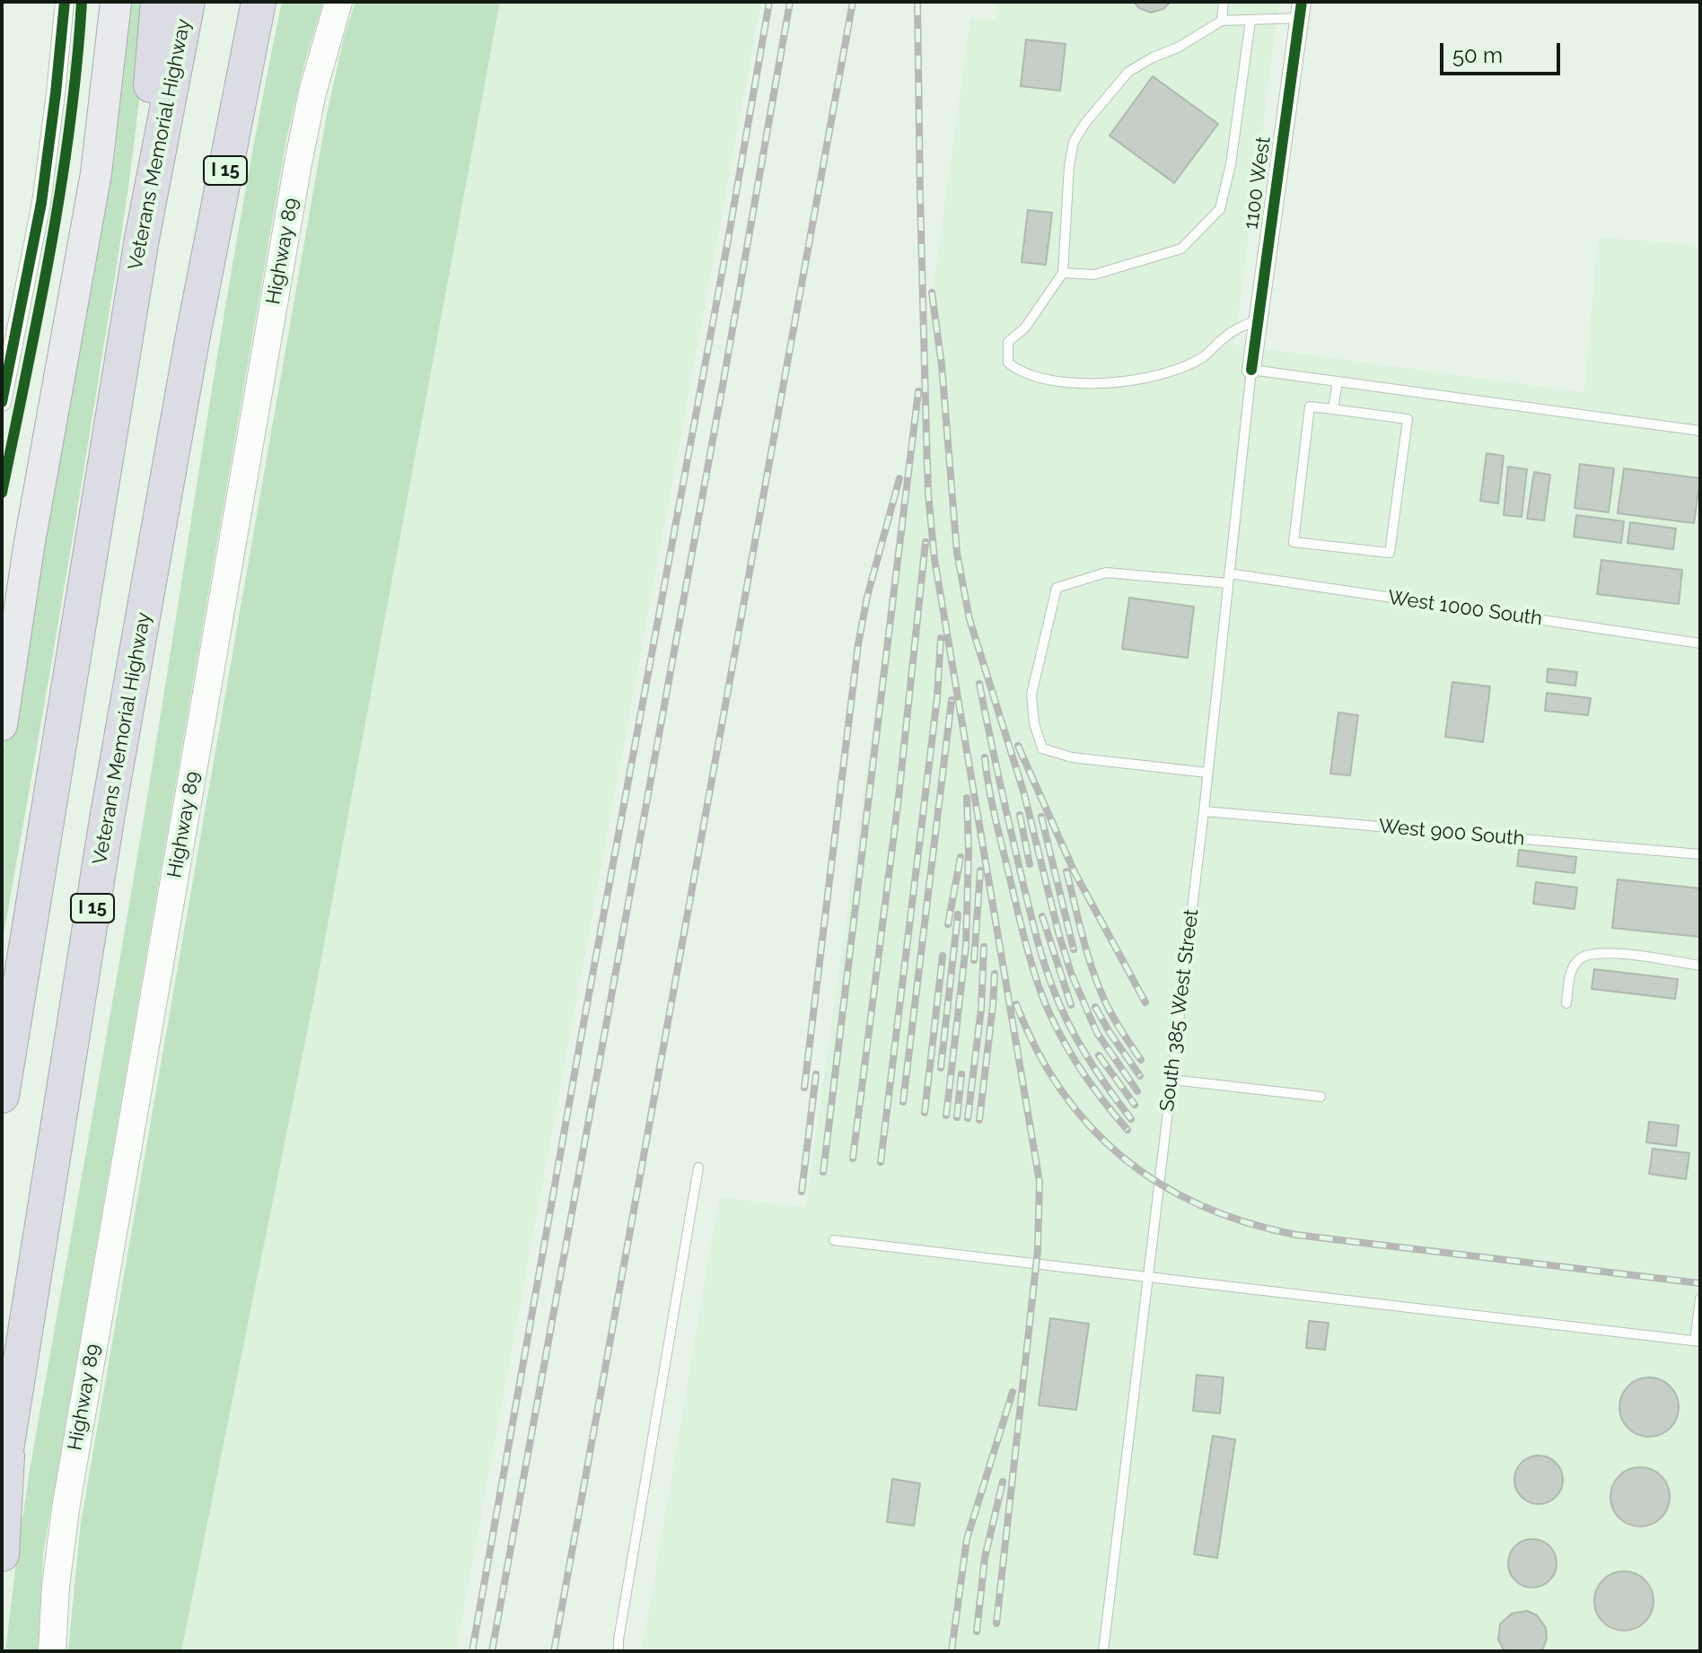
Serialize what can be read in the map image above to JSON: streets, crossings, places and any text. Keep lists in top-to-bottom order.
{
  "streets": {
    "highway": ["Veterans Memorial Highway", "I 15"],
    "main road": ["Highway 89"],
    "street": ["1100 West"],
    "lane": ["West 1000 South", "West 900 South", "South 385 West Street"]
  },
  "crossings": [
    ["1100 West", "South 385 West Street"],
    ["West 1000 South", "South 385 West Street"],
    ["West 900 South", "South 385 West Street"]
  ],
  "scale_bar": "50 m"
}
